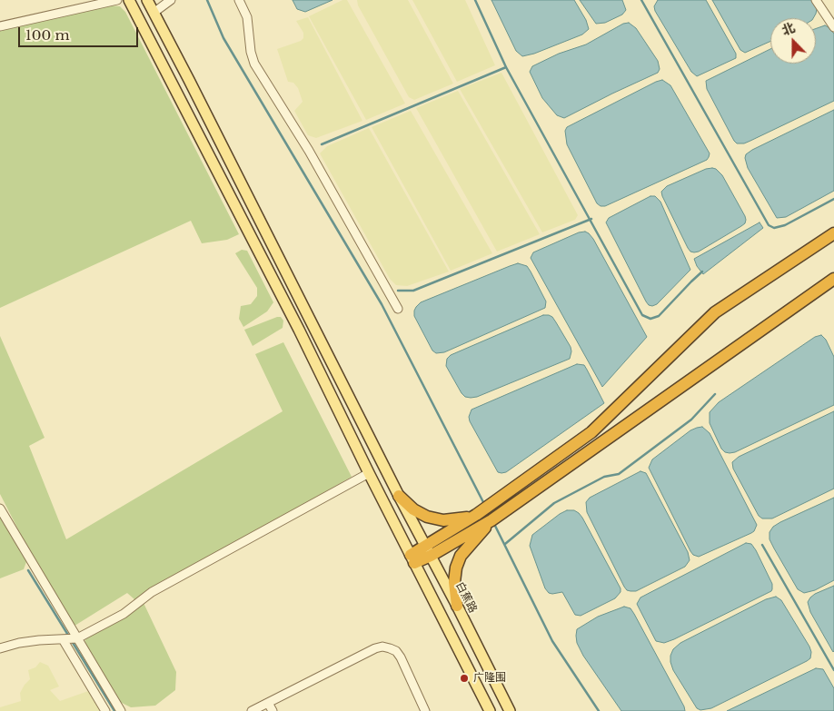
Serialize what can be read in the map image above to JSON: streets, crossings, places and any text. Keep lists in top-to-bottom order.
{
  "streets": {
    "main road": ["白蕉路"]
  },
  "places": ["广隆围"],
  "scale_bar": "100 m",
  "north": "top"
}
